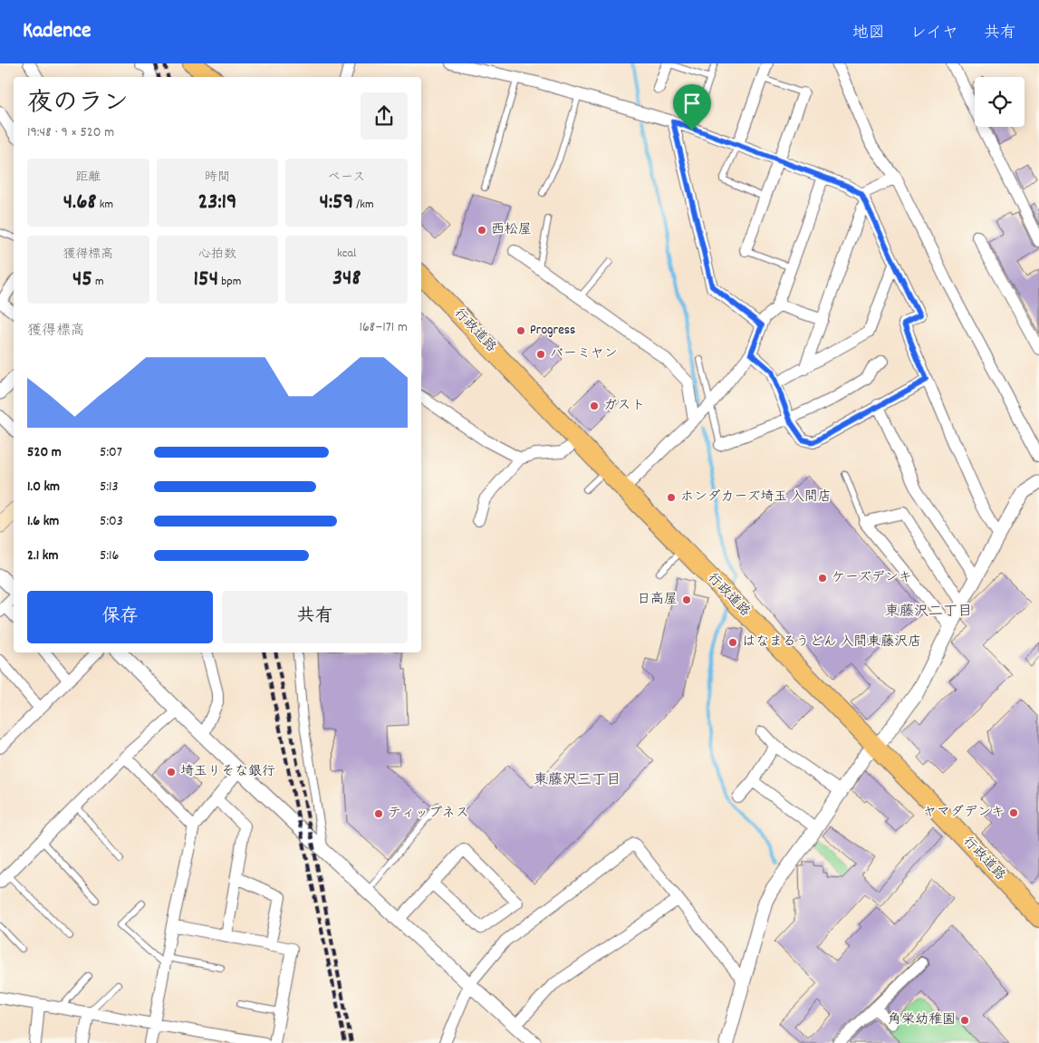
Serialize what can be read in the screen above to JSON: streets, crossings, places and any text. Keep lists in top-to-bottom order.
{
  "streets": {
    "highway": ["行政道路"]
  },
  "districts": ["東藤沢二丁目", "東藤沢三丁目"],
  "places": [
    "西松屋",
    "Progress",
    "バーミヤン",
    "ガスト",
    "ホンダカーズ埼玉 入間店",
    "ケーズデンキ",
    "日高屋",
    "はなまるうどん 入間東藤沢店",
    "埼玉りそな銀行",
    "ヤマダデンキ",
    "ティップネス",
    "角栄幼稚園"
  ],
  "page": {
    "header": "Kadence",
    "nav": ["地図", "レイヤ", "共有"],
    "heading": ["夜のラン", "19:48 · 9 × 520 m"],
    "stats": [
      ["距離", "4.68 km"],
      ["時間", "23:19"],
      ["ペース", "4:59 /km"],
      ["獲得標高", "45 m"],
      ["心拍数", "154 bpm"],
      ["kcal", "348"]
    ],
    "chart": ["獲得標高", "168–171 m"],
    "list": [
      {
        "name": "520 m",
        "note": "5:07"
      },
      {
        "name": "1.0 km",
        "note": "5:13"
      },
      {
        "name": "1.6 km",
        "note": "5:03"
      },
      {
        "name": "2.1 km",
        "note": "5:16"
      }
    ],
    "buttons": ["保存", "共有"]
  }
}
